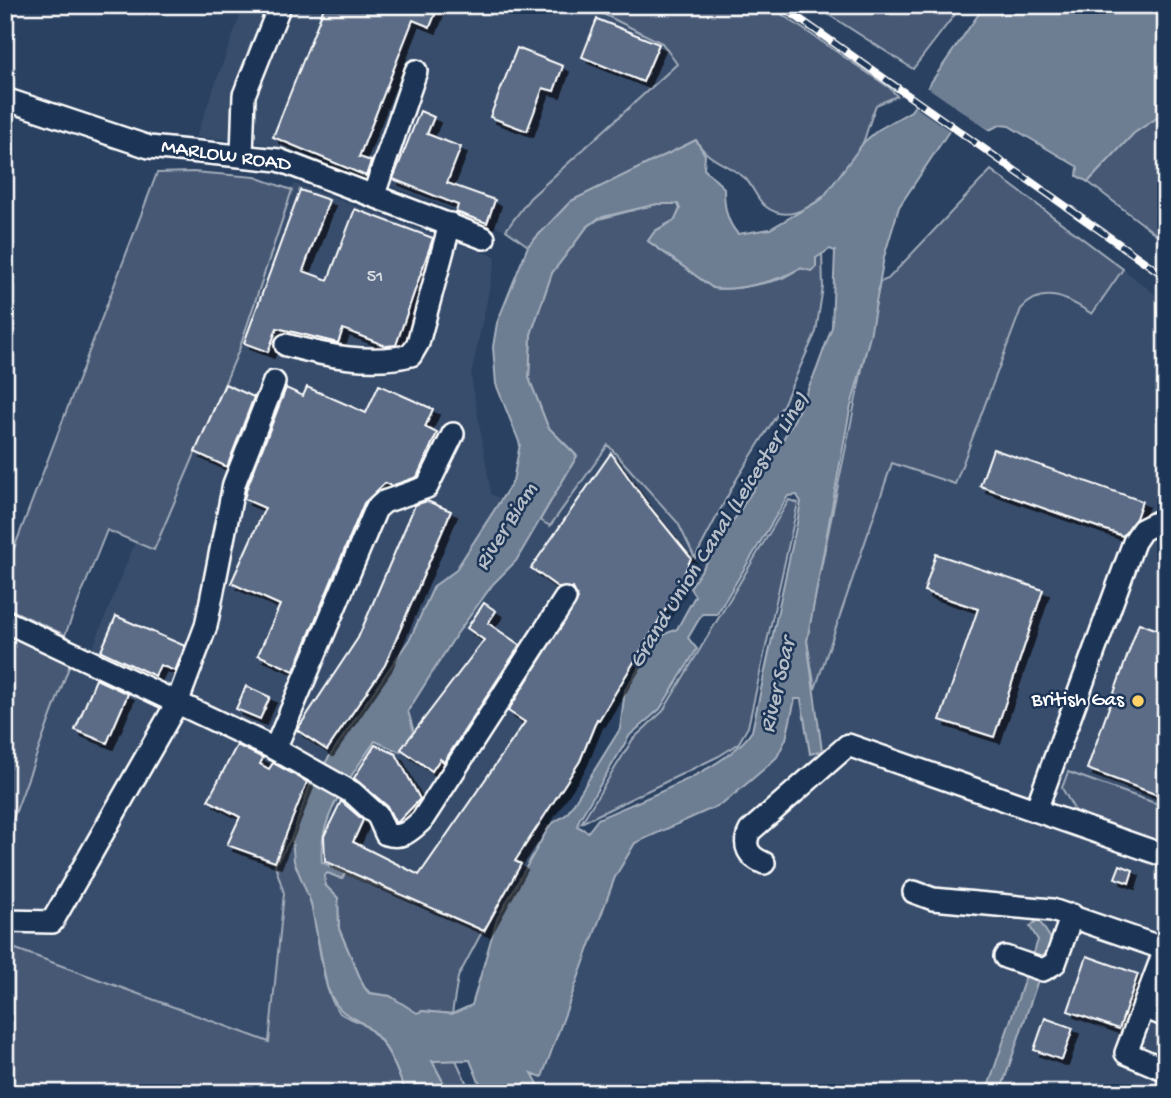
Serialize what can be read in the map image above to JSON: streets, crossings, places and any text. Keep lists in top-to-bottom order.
{
  "streets": {
    "street": ["MARLOW ROAD"]
  },
  "water": ["River Biam", "Grand Union Canal (Leicester Line)", "River Soar"],
  "places": ["British Gas"],
  "house_numbers": ["51"]
}
